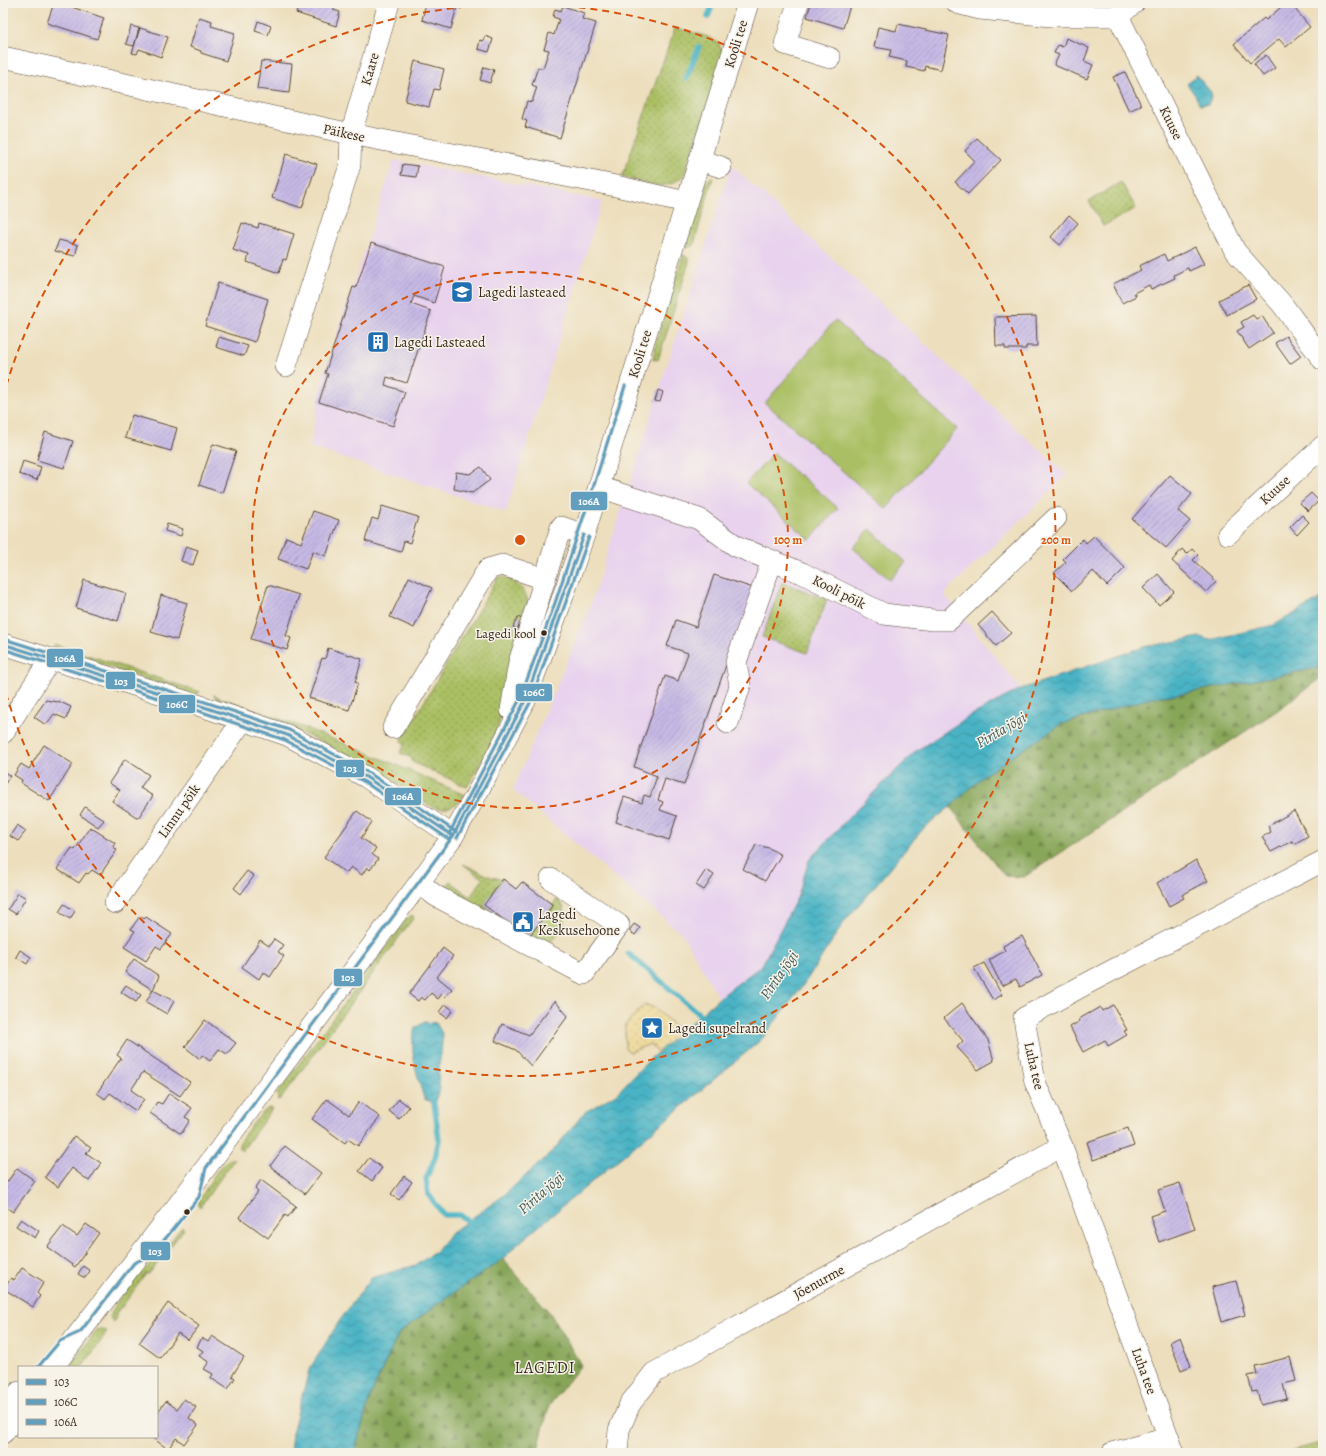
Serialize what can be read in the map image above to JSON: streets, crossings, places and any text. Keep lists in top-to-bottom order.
{
  "streets": {
    "street": [
      "Kooli tee",
      "Kaare",
      "Kuuse",
      "Päikese",
      "Kooli põik",
      "Linnu põik",
      "Luha tee",
      "Jõenurme"
    ]
  },
  "crossings": [
    ["Kooli tee", "Päikese"],
    ["Kooli tee", "Kooli põik"],
    ["Kaare", "Päikese"],
    ["Luha tee", "Jõenurme"]
  ],
  "districts": ["LAGEDI"],
  "water": ["Pirita jõgi"],
  "places": {
    "school or university": ["Lagedi lasteaed"],
    "building": ["Lagedi Lasteaed"],
    "other": ["Lagedi kool"],
    "public building": ["Lagedi Keskusehoone"],
    "place": ["Lagedi supelrand"]
  },
  "lines": ["transit line 106A", "transit line 103", "transit line 106C"],
  "legend": ["103", "106C", "106A"],
  "rings": ["100 m", "200 m"]
}
